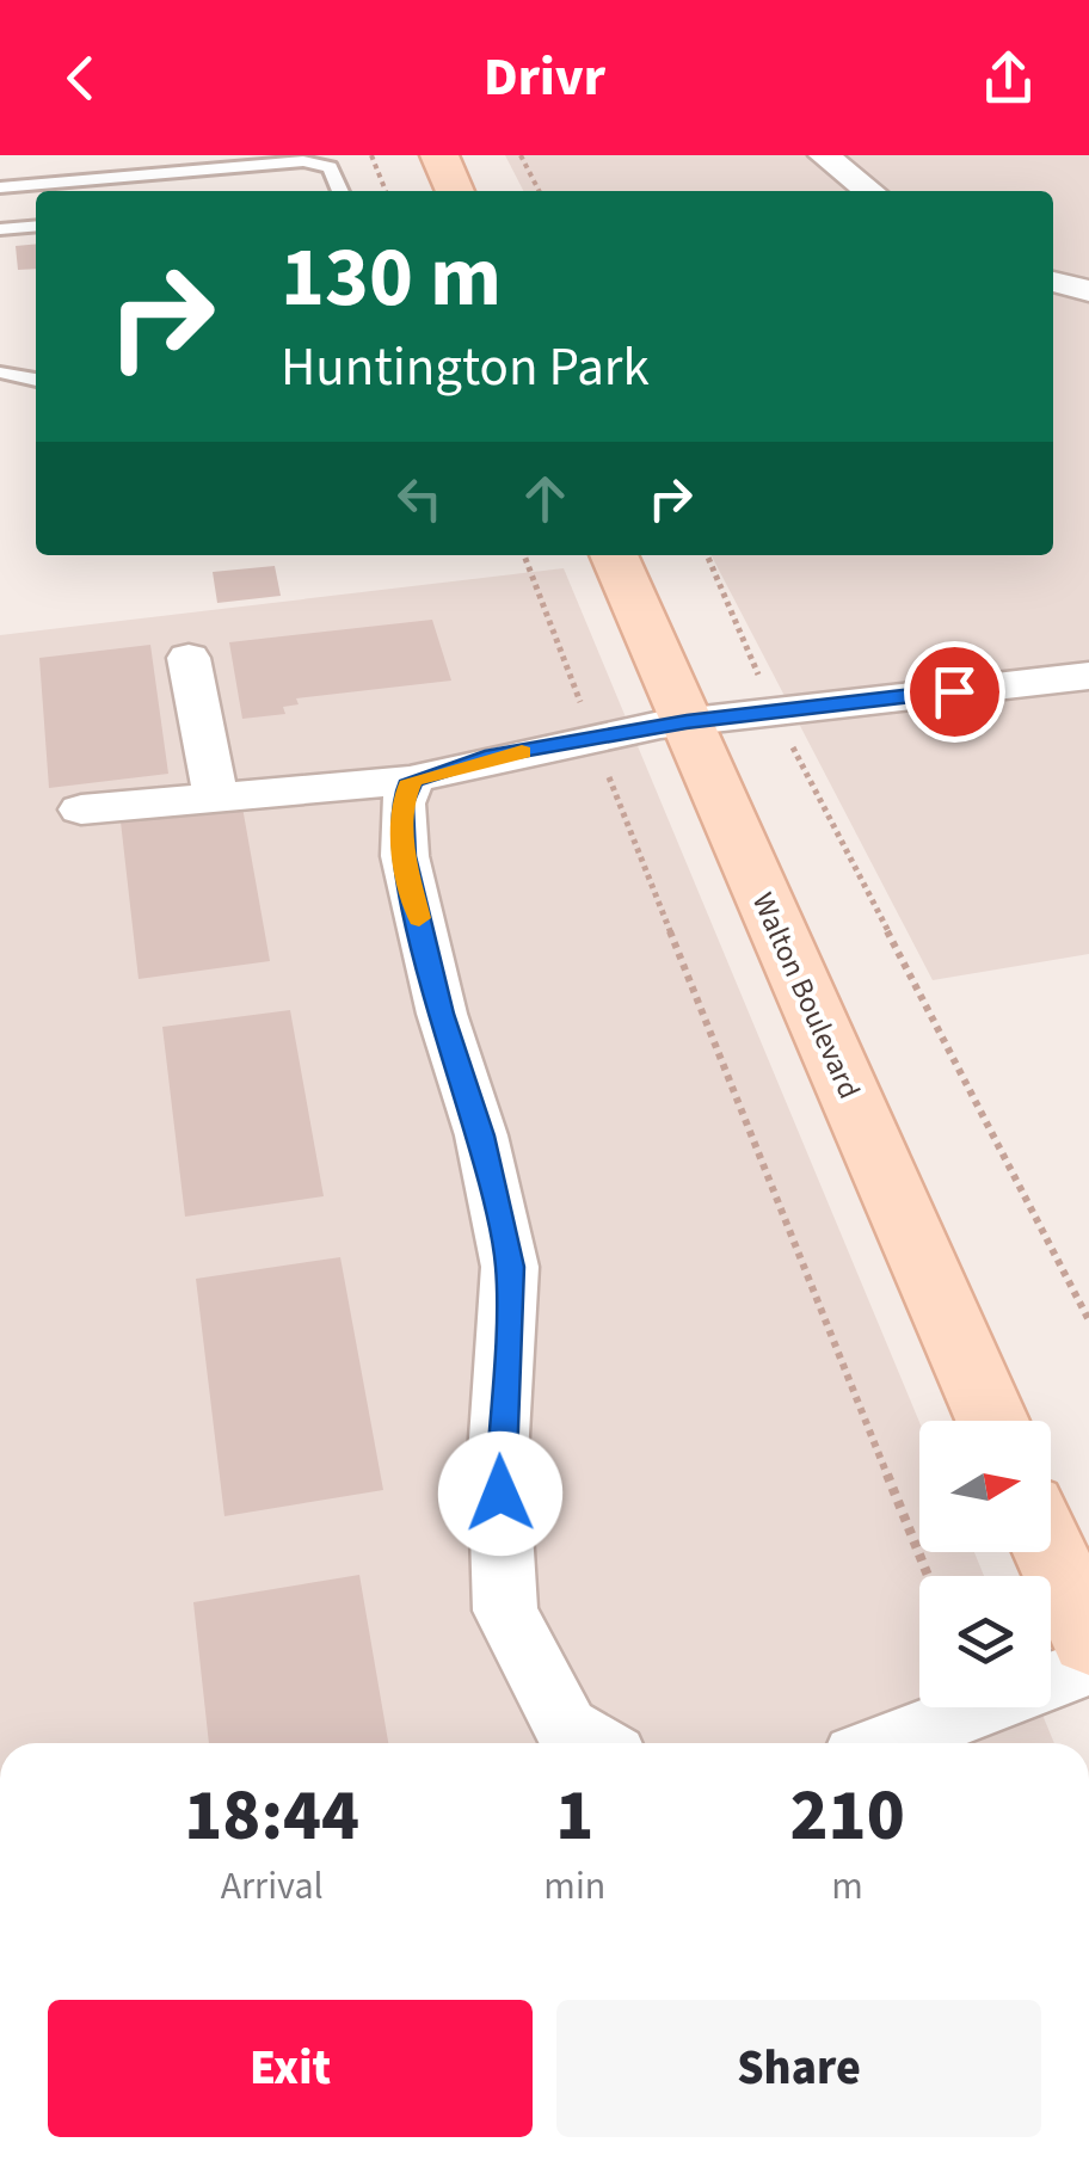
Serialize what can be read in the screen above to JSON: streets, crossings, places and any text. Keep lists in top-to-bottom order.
{
  "streets": {
    "main road": ["Walton Boulevard"]
  },
  "north": "right",
  "page": {
    "header": "Drivr",
    "turn": ["130 m", "Huntington Park"],
    "eta": [
      "18:44",
      "Arrival",
      "1",
      "min",
      "210",
      "m"
    ],
    "buttons": ["Exit", "Share"]
  }
}
